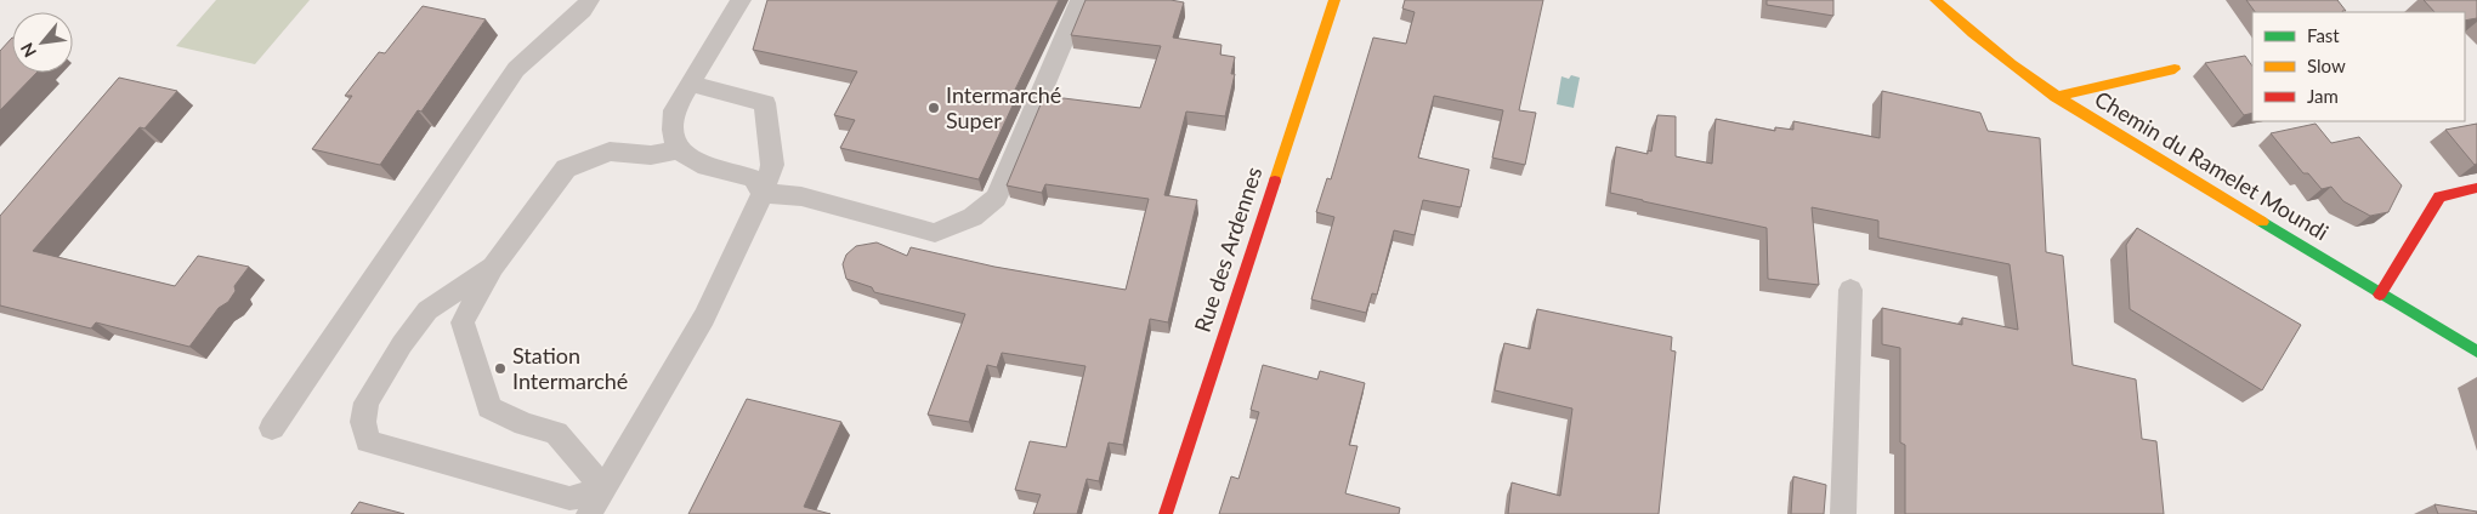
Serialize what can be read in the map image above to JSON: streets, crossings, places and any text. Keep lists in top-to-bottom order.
{
  "streets": {
    "street": ["Chemin du Ramelet Moundi", "Rue des Ardennes"]
  },
  "places": ["Intermarché Super", "Station Intermarché"],
  "legend": ["Fast", "Slow", "Jam"],
  "north": "bottom left"
}
